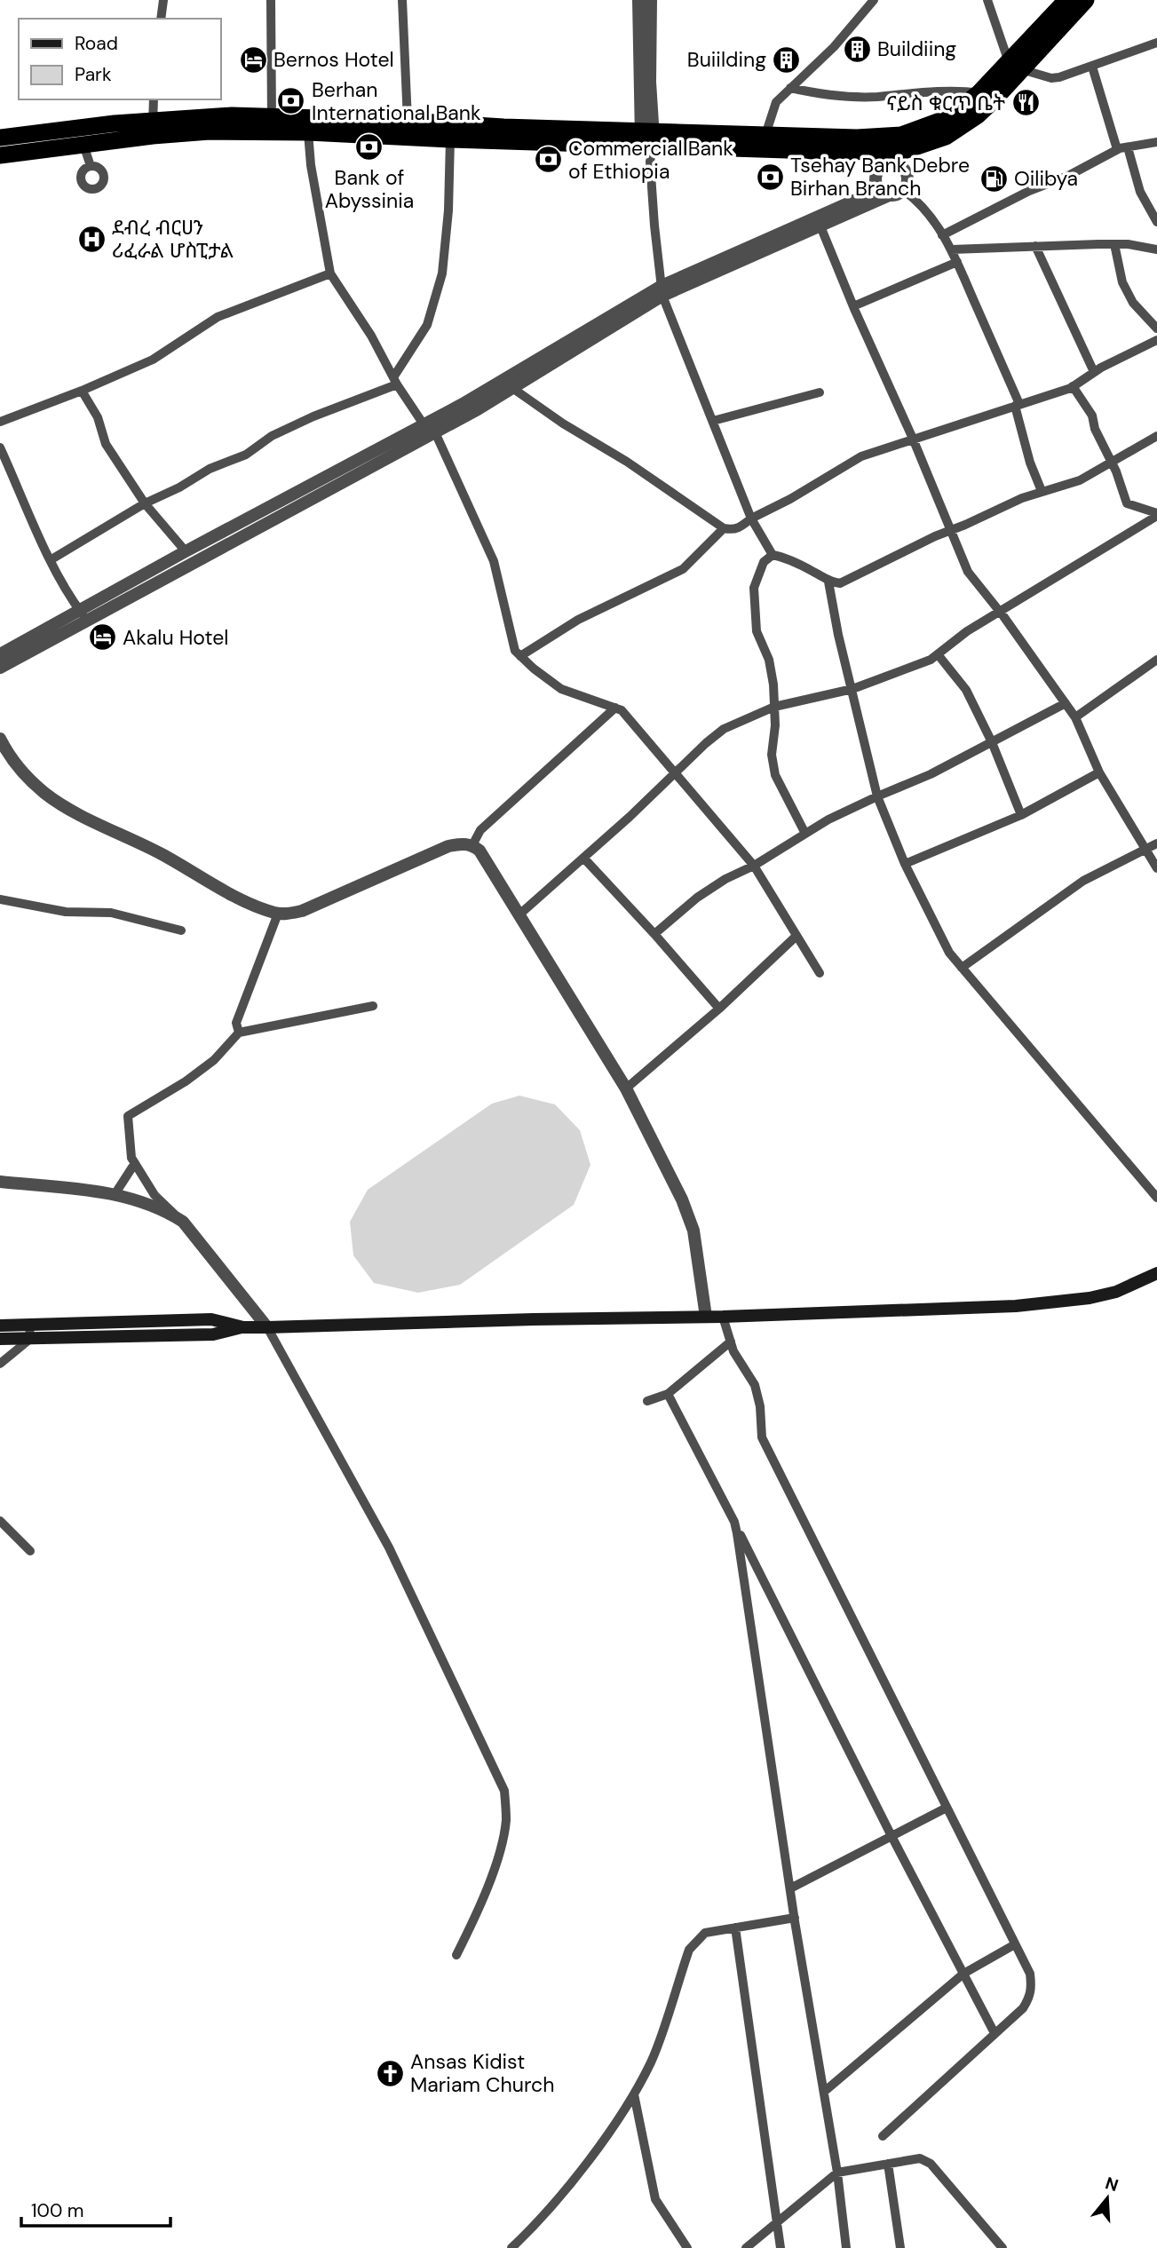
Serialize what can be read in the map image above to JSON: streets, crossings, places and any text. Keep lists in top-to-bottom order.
{
  "places": {
    "building": ["Buildiing", "Buiilding"],
    "hotel": ["Bernos Hotel", "Akalu Hotel"],
    "bank": [
      "Berhan International Bank",
      "Bank of Abyssinia",
      "Commercial Bank of Ethiopia",
      "Tsehay Bank Debre Birhan Branch"
    ],
    "restaurant": ["ናይስ ቁርጥ ቤት"],
    "fuel station": ["Oilibya"],
    "hospital": ["ደብረ ብርሀን ሪፈራል ሆስፒታል"],
    "church": ["Ansas Kidist Mariam Church"]
  },
  "legend": ["Road", "Park"],
  "scale_bar": "100 m",
  "north": "top"
}
